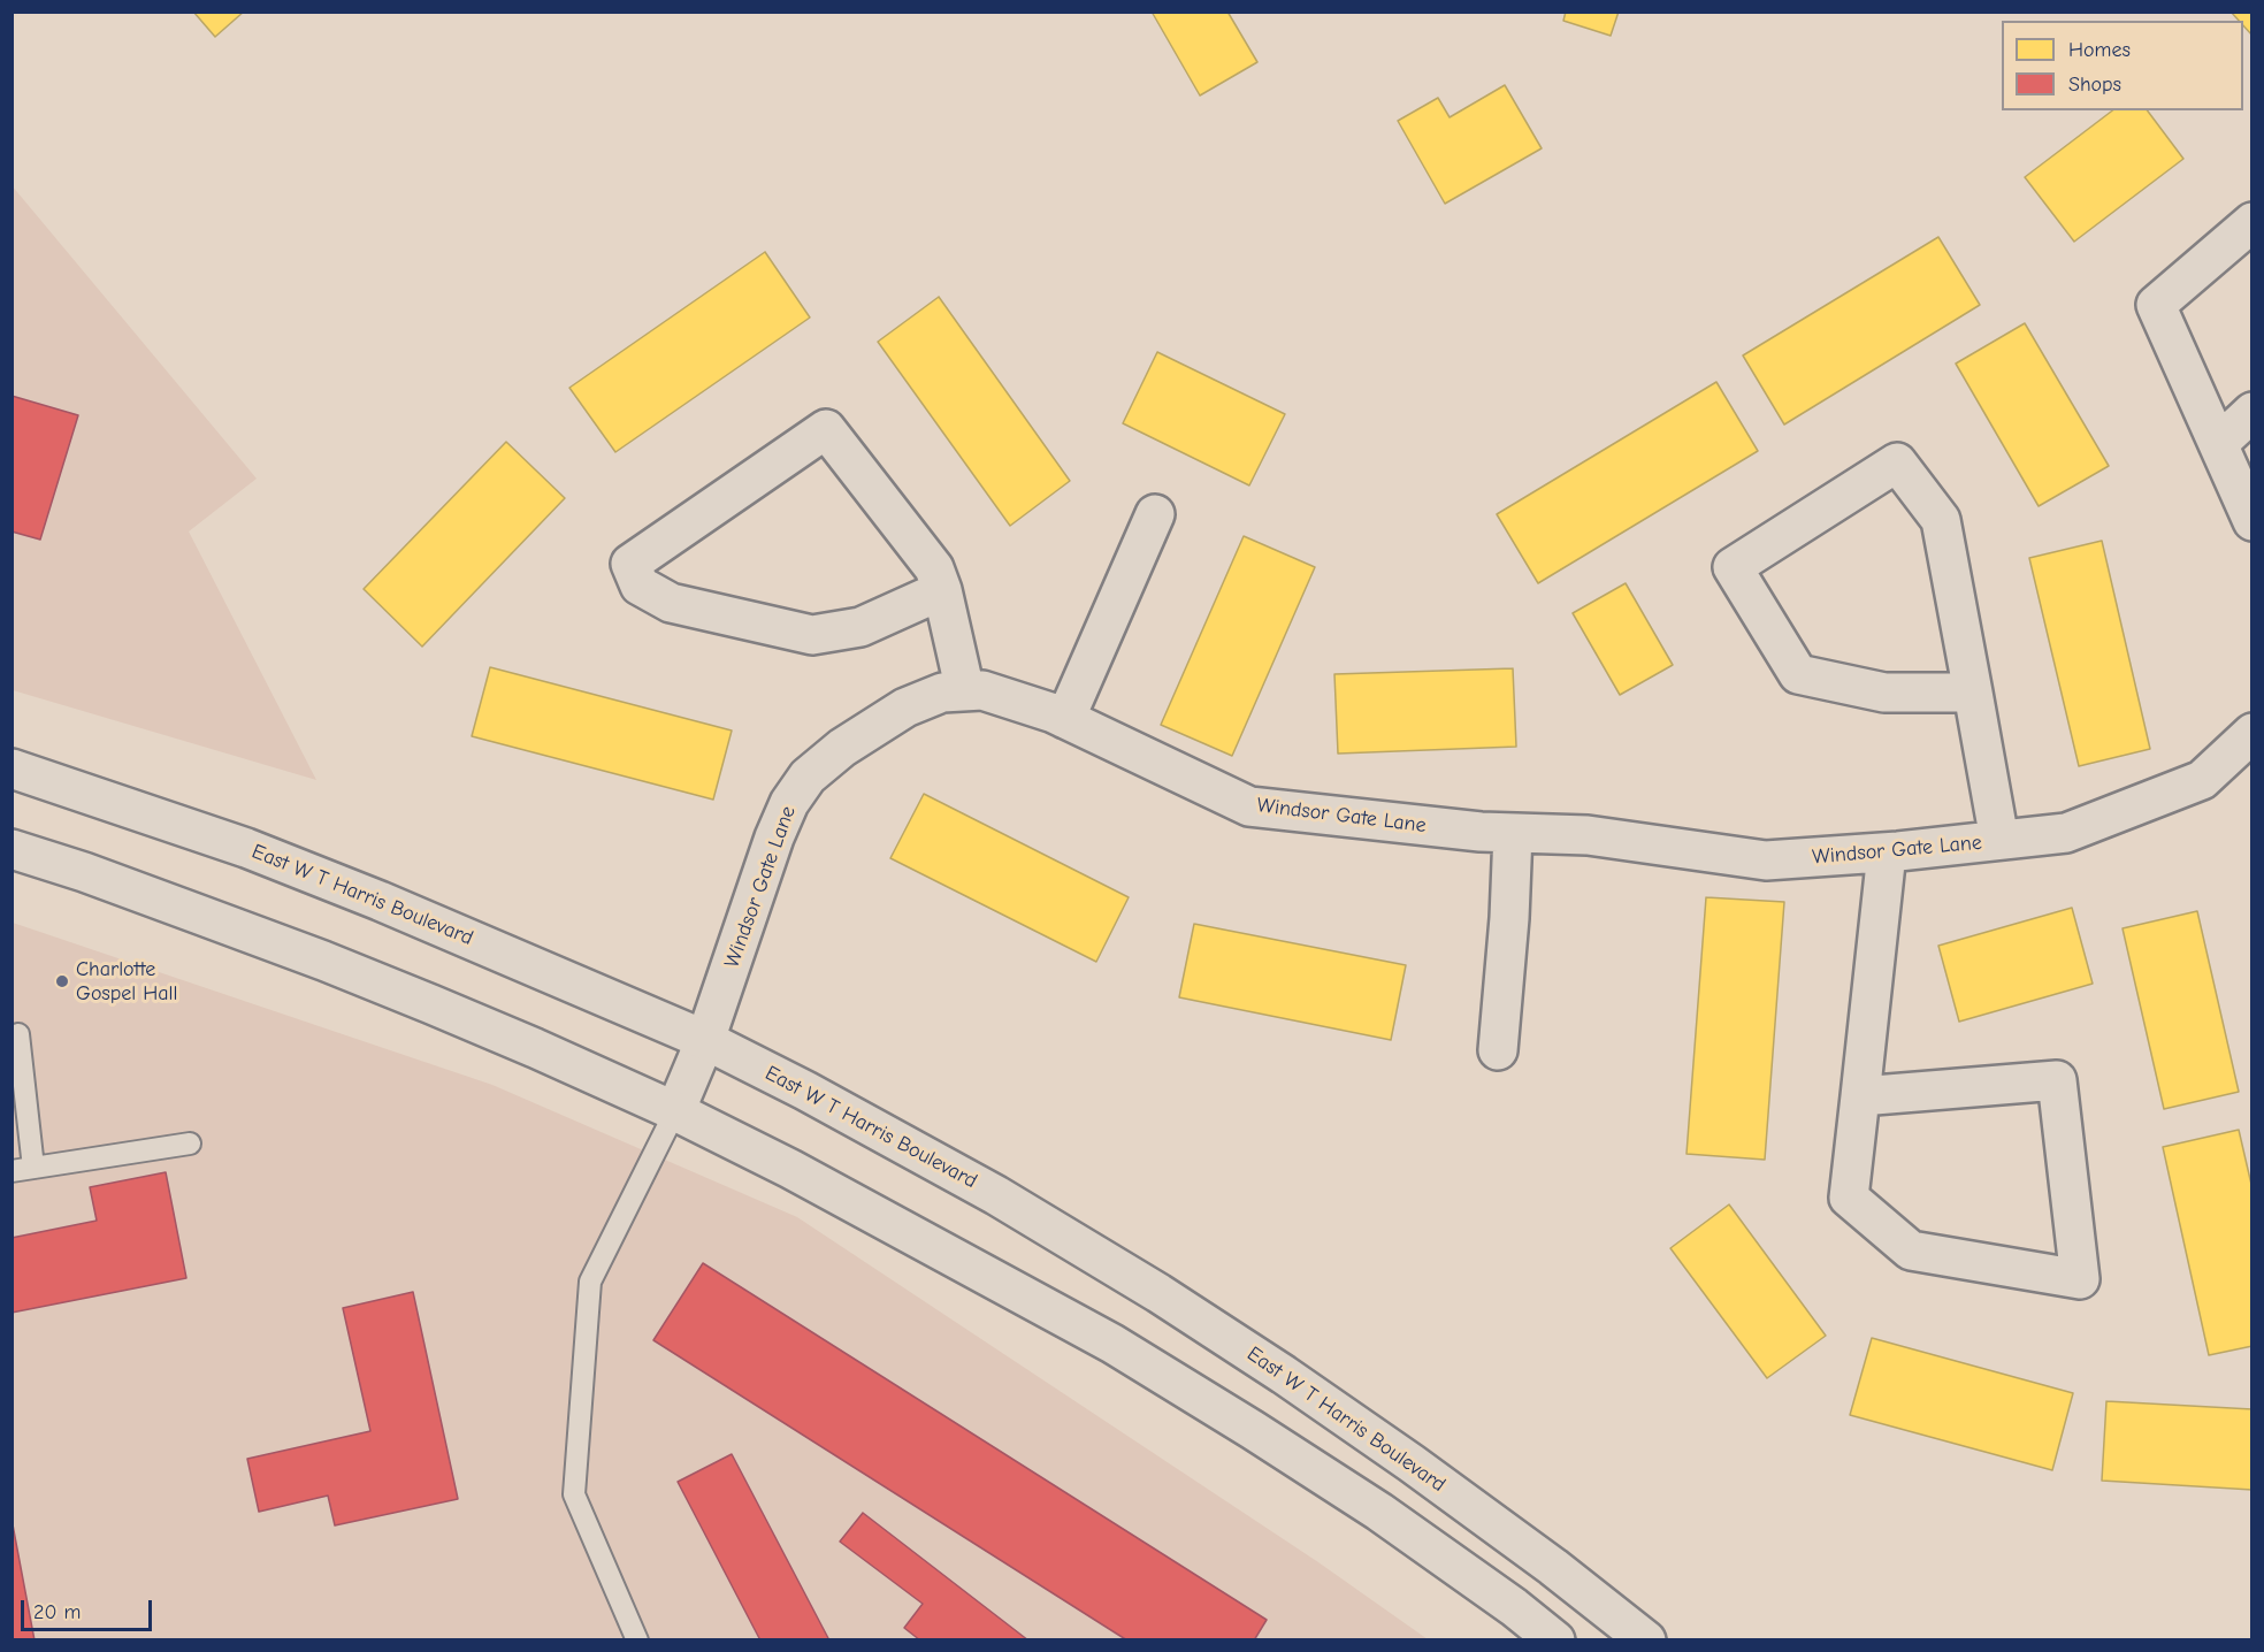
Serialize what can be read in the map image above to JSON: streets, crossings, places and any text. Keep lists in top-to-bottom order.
{
  "streets": {
    "street": ["Windsor Gate Lane", "East W T Harris Boulevard"]
  },
  "crossings": [
    ["Windsor Gate Lane", "East W T Harris Boulevard"]
  ],
  "places": ["Charlotte Gospel Hall"],
  "legend": ["Homes", "Shops"],
  "scale_bar": "20 m"
}
